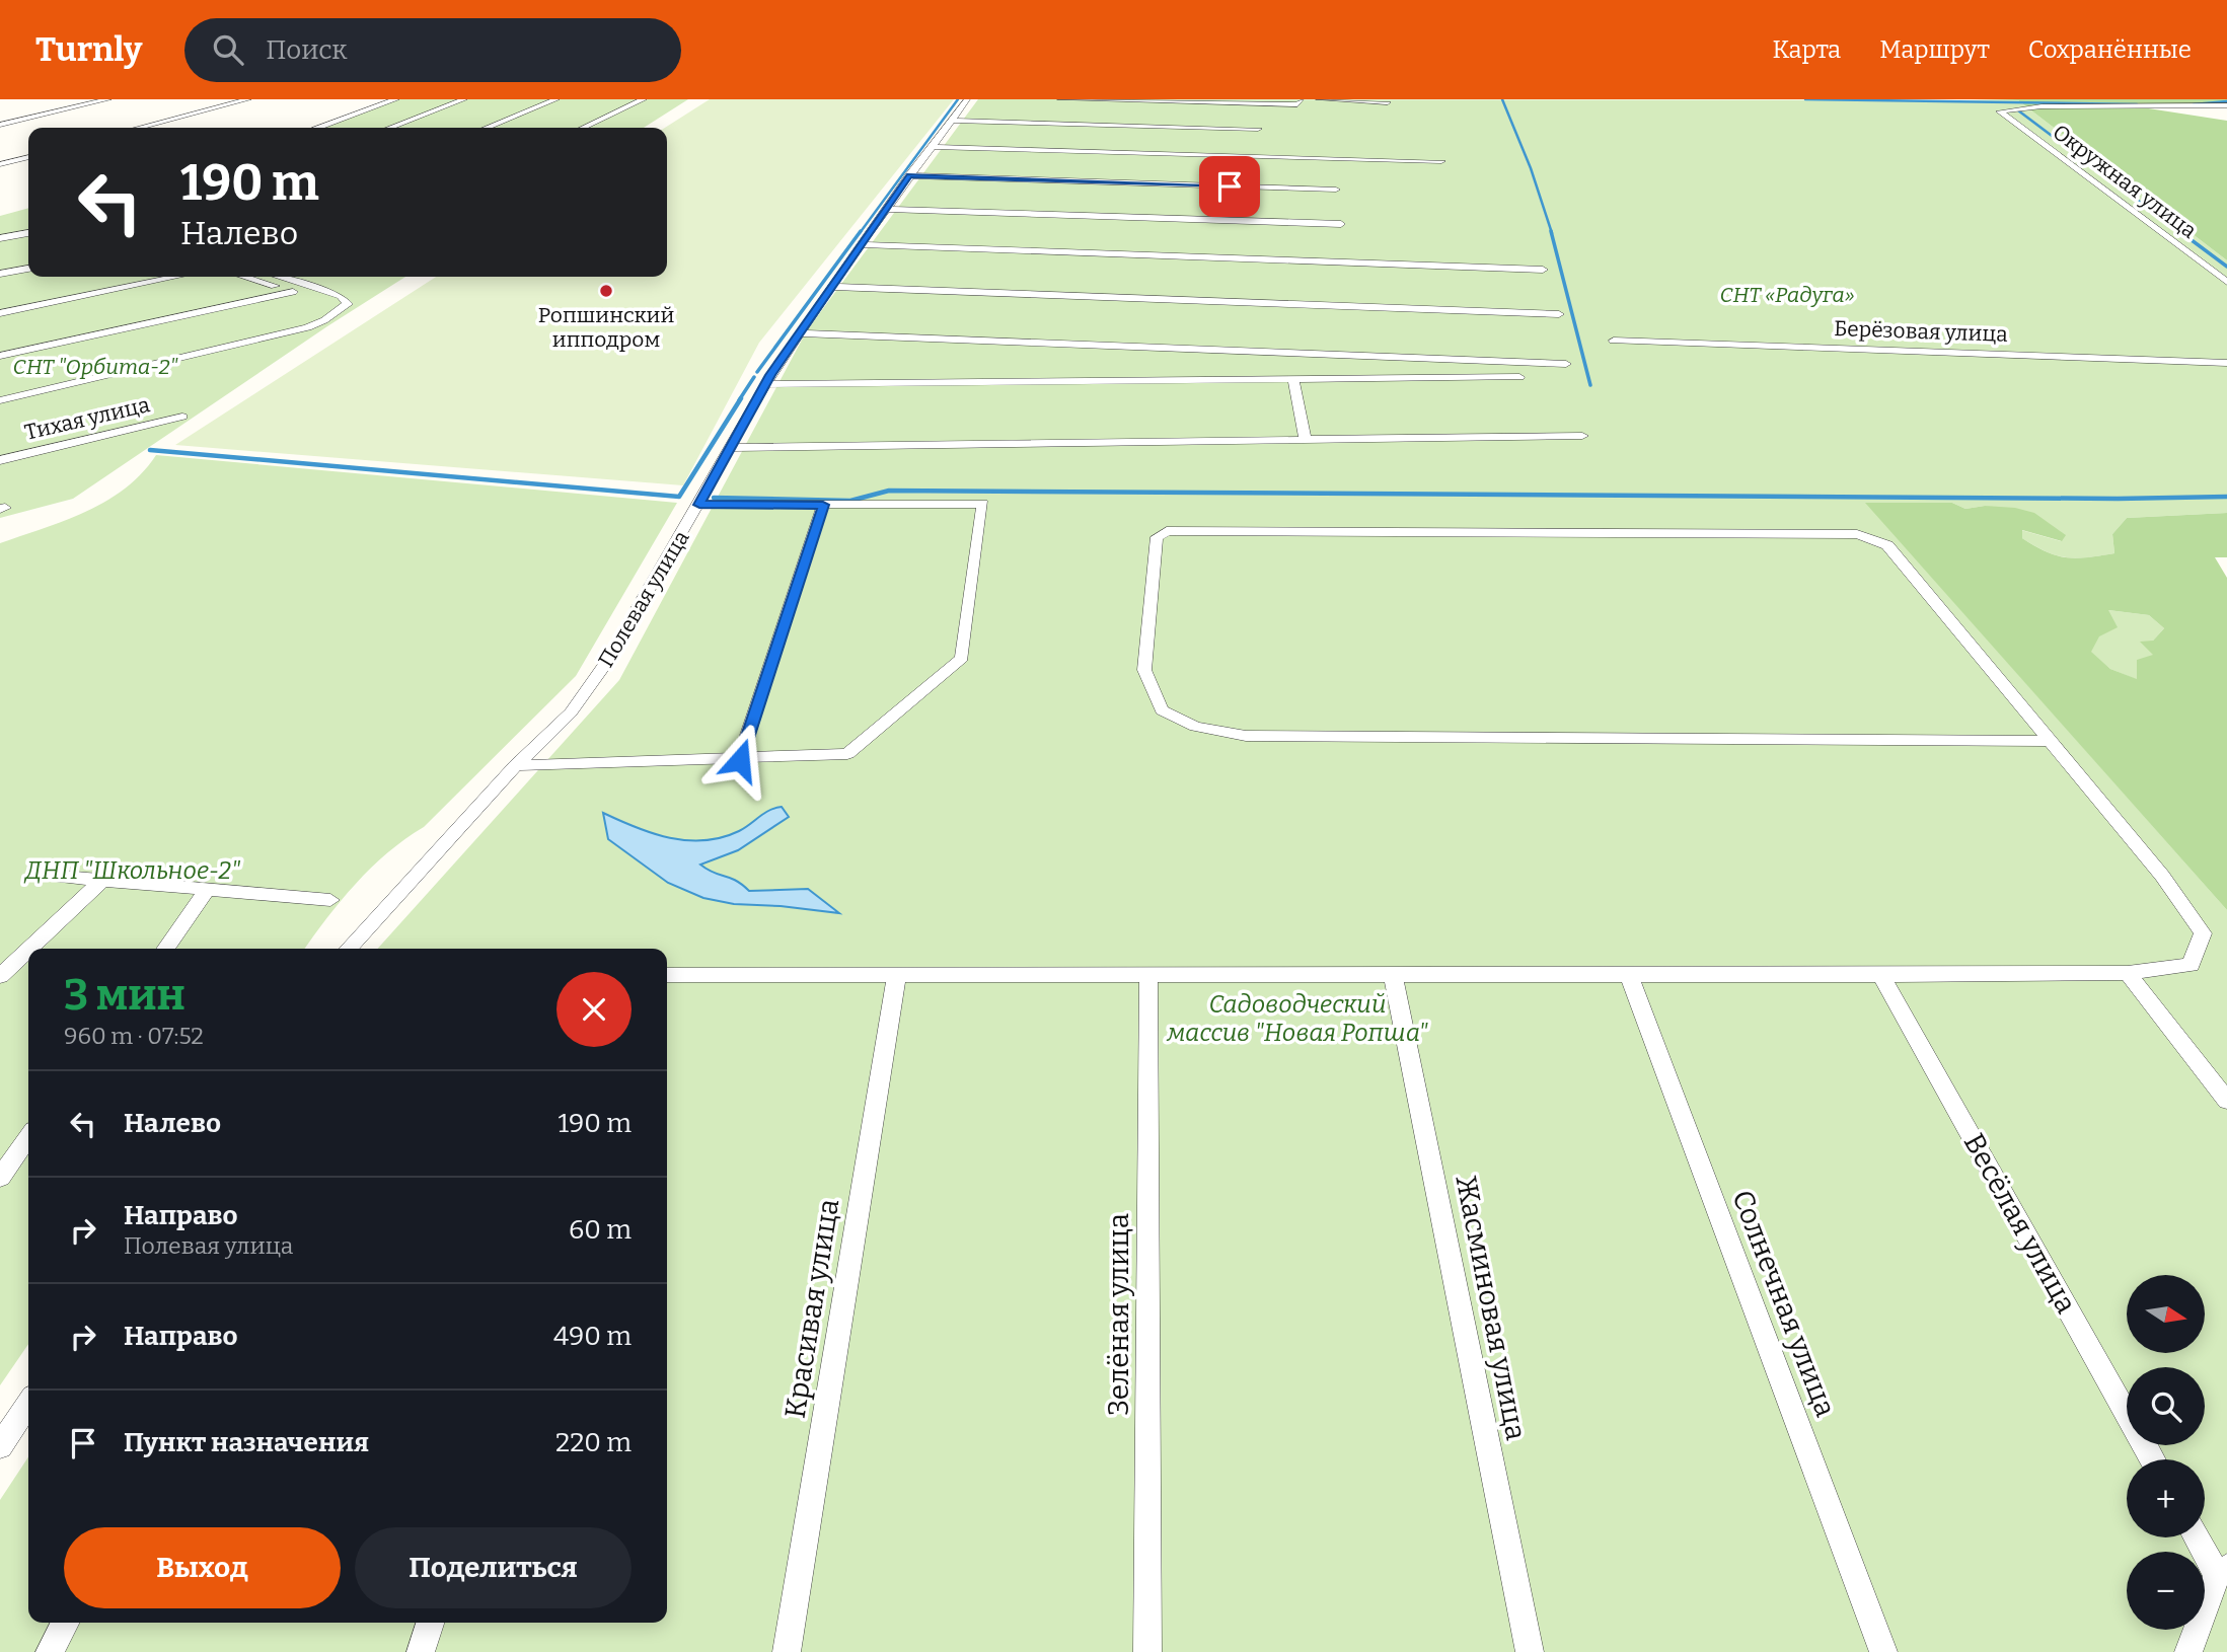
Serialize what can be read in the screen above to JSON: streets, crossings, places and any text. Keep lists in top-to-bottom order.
{
  "streets": {
    "street": [
      "Окружная улица",
      "Берёзовая улица",
      "Тихая улица",
      "Полевая улица",
      "Весёлая улица",
      "Солнечная улица",
      "Жасминовая улица",
      "Красивая улица",
      "Зелёная улица"
    ]
  },
  "parks": [
    "СНТ «Радуга»",
    "СНТ \"Орбита-2\"",
    "ДНП \"Школьное-2\"",
    "Садоводческий массив \"Новая Ропша\""
  ],
  "places": ["Ропшинский ипподром"],
  "north": "right",
  "page": {
    "header": "Turnly",
    "search": "Поиск",
    "nav": ["Карта", "Маршрут", "Сохранённые"],
    "turn": ["190 m", "Налево"],
    "heading": ["3 мин", "960 m · 07:52"],
    "list": [
      {
        "name": "Налево",
        "value": "190 m"
      },
      {
        "name": "Направо",
        "note": "Полевая улица",
        "value": "60 m"
      },
      {
        "name": "Направо",
        "value": "490 m"
      },
      {
        "name": "Пункт назначения",
        "value": "220 m"
      }
    ],
    "map_buttons": ["+", "−"],
    "buttons": ["Выход", "Поделиться"]
  }
}
